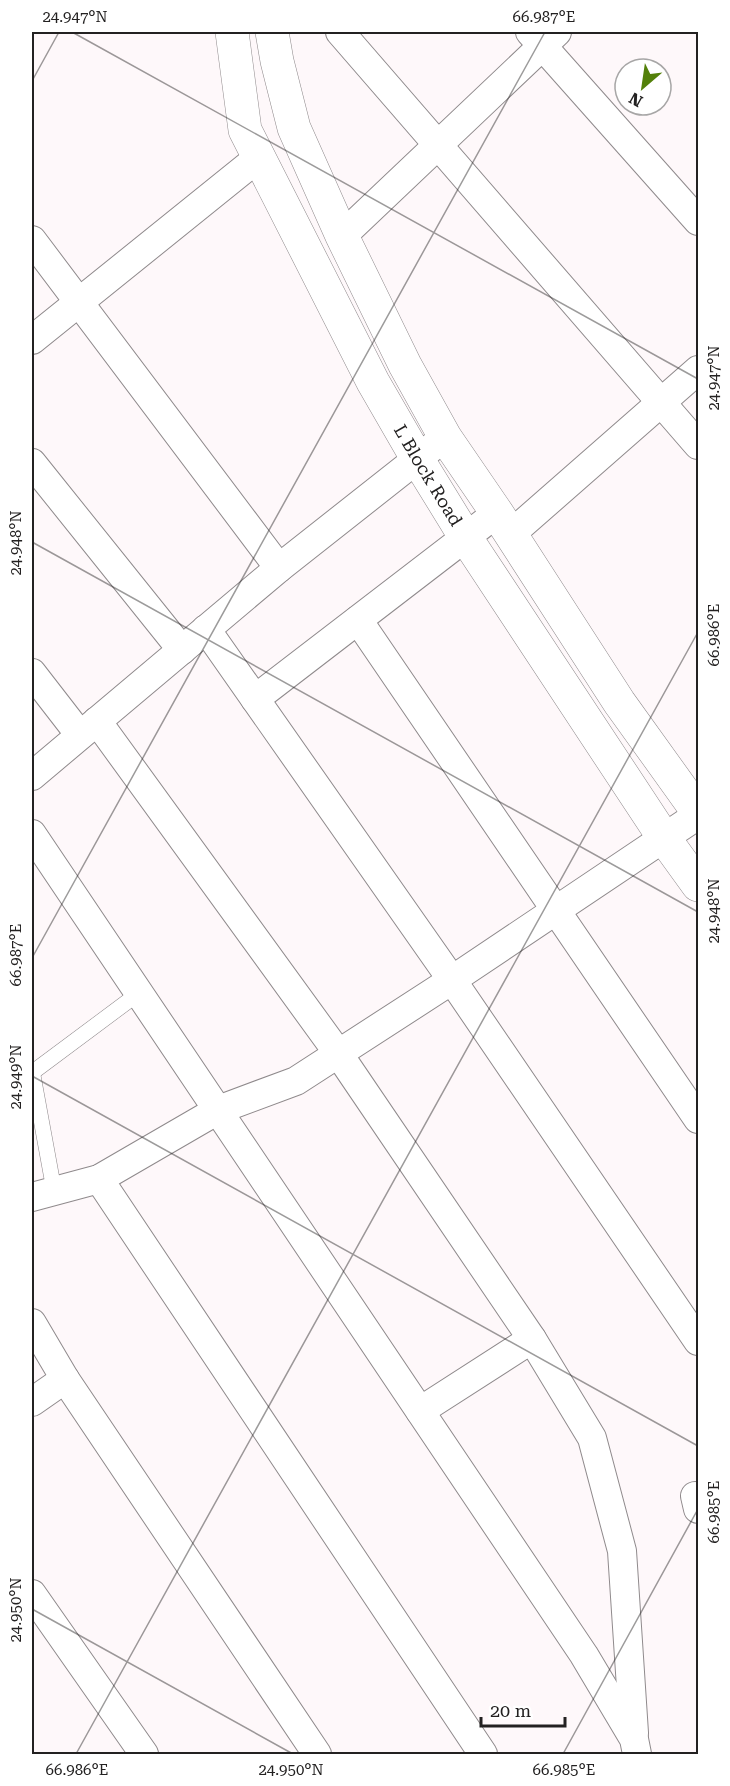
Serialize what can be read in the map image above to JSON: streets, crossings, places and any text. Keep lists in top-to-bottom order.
{
  "streets": {
    "main road": ["L Block Road"]
  },
  "scale_bar": "20 m",
  "north": "bottom left",
  "coordinates": [
    "24.947°N",
    "66.987°E",
    "24.948°N",
    "66.986°E",
    "24.949°N",
    "66.985°E",
    "24.950°N"
  ]
}
